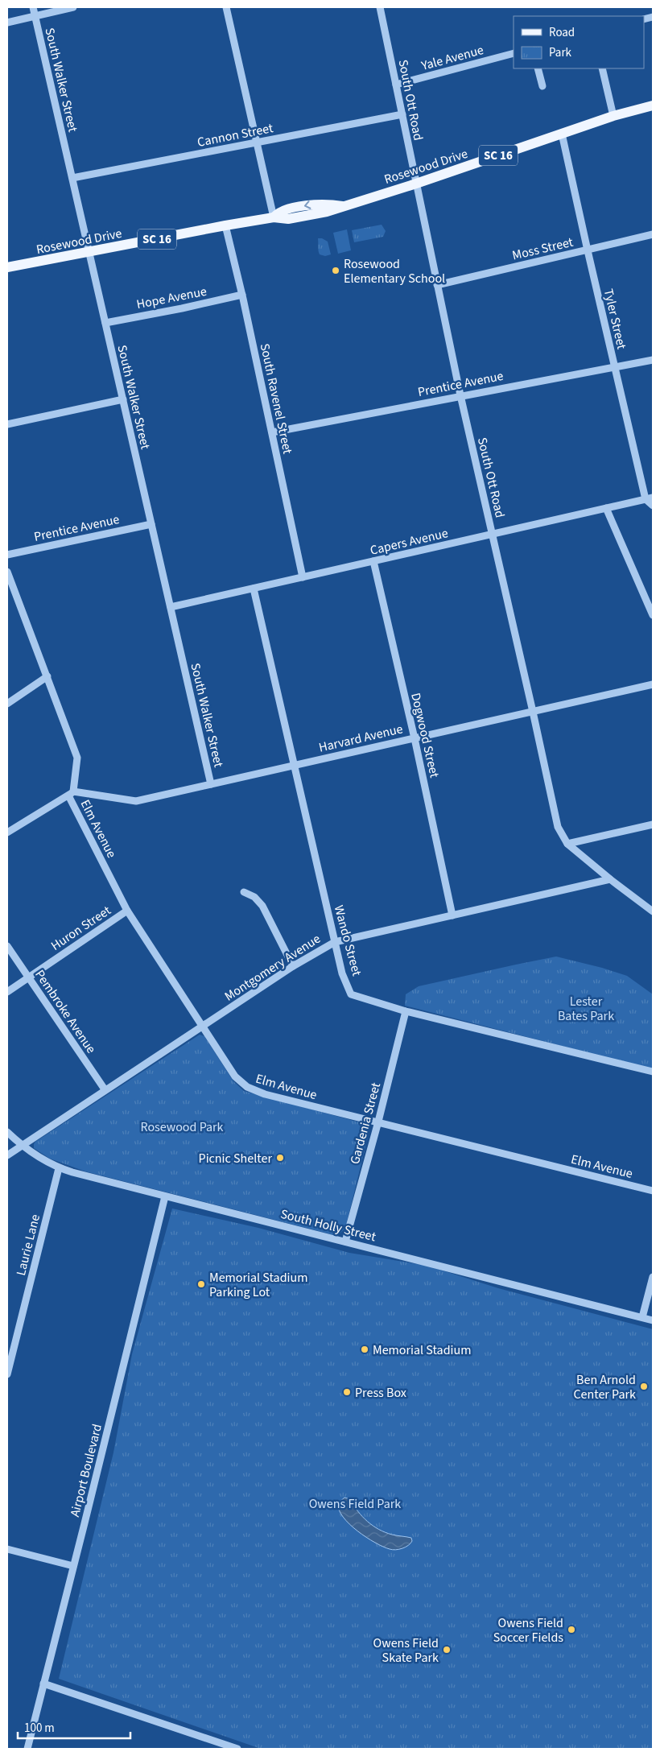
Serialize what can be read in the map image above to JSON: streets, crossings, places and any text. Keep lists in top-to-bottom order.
{
  "streets": {
    "main road": ["SC 16", "Rosewood Drive"],
    "street": [
      "Yale Avenue",
      "South Walker Street",
      "South Ott Road",
      "Cannon Street",
      "Moss Street",
      "Hope Avenue",
      "Tyler Street",
      "Prentice Avenue",
      "South Ravenel Street",
      "Capers Avenue",
      "Dogwood Street",
      "Harvard Avenue",
      "Elm Avenue",
      "Huron Street",
      "Wando Street",
      "Montgomery Avenue",
      "Pembroke Avenue",
      "Gardenia Street",
      "South Holly Street",
      "Laurie Lane",
      "Airport Boulevard"
    ]
  },
  "crossings": [
    ["Yale Avenue", "South Ott Road"],
    ["South Walker Street", "Cannon Street"],
    ["South Walker Street", "Rosewood Drive"],
    ["South Walker Street", "Hope Avenue"],
    ["South Walker Street", "Prentice Avenue"],
    ["South Walker Street", "Capers Avenue"],
    ["South Walker Street", "Harvard Avenue"],
    ["South Ott Road", "Cannon Street"],
    ["South Ott Road", "Rosewood Drive"],
    ["South Ott Road", "Moss Street"],
    ["South Ott Road", "Prentice Avenue"],
    ["South Ott Road", "Capers Avenue"],
    ["South Ott Road", "Harvard Avenue"],
    ["South Ott Road", "Montgomery Avenue"],
    ["Rosewood Drive", "Tyler Street"],
    ["Rosewood Drive", "South Ravenel Street"],
    ["Moss Street", "Tyler Street"],
    ["Hope Avenue", "South Ravenel Street"],
    ["Tyler Street", "Prentice Avenue"],
    ["Tyler Street", "Capers Avenue"],
    ["Prentice Avenue", "South Ravenel Street"],
    ["South Ravenel Street", "Capers Avenue"],
    ["Capers Avenue", "Dogwood Street"],
    ["Capers Avenue", "Wando Street"],
    ["Dogwood Street", "Harvard Avenue"],
    ["Dogwood Street", "Montgomery Avenue"],
    ["Harvard Avenue", "Elm Avenue"],
    ["Harvard Avenue", "Wando Street"],
    ["Elm Avenue", "Huron Street"],
    ["Elm Avenue", "Montgomery Avenue"],
    ["Elm Avenue", "Gardenia Street"],
    ["Huron Street", "Pembroke Avenue"],
    ["Wando Street", "Montgomery Avenue"],
    ["Wando Street", "Gardenia Street"],
    ["Montgomery Avenue", "Pembroke Avenue"],
    ["Montgomery Avenue", "South Holly Street"],
    ["Gardenia Street", "South Holly Street"],
    ["South Holly Street", "Laurie Lane"],
    ["South Holly Street", "Airport Boulevard"]
  ],
  "parks": ["Lester Bates Park", "Rosewood Park", "Owens Field Park"],
  "places": [
    "Rosewood Elementary School",
    "Picnic Shelter",
    "Memorial Stadium Parking Lot",
    "Memorial Stadium",
    "Ben Arnold Center Park",
    "Press Box",
    "Owens Field Soccer Fields",
    "Owens Field Skate Park"
  ],
  "legend": ["Road", "Park"],
  "scale_bar": "100 m"
}
